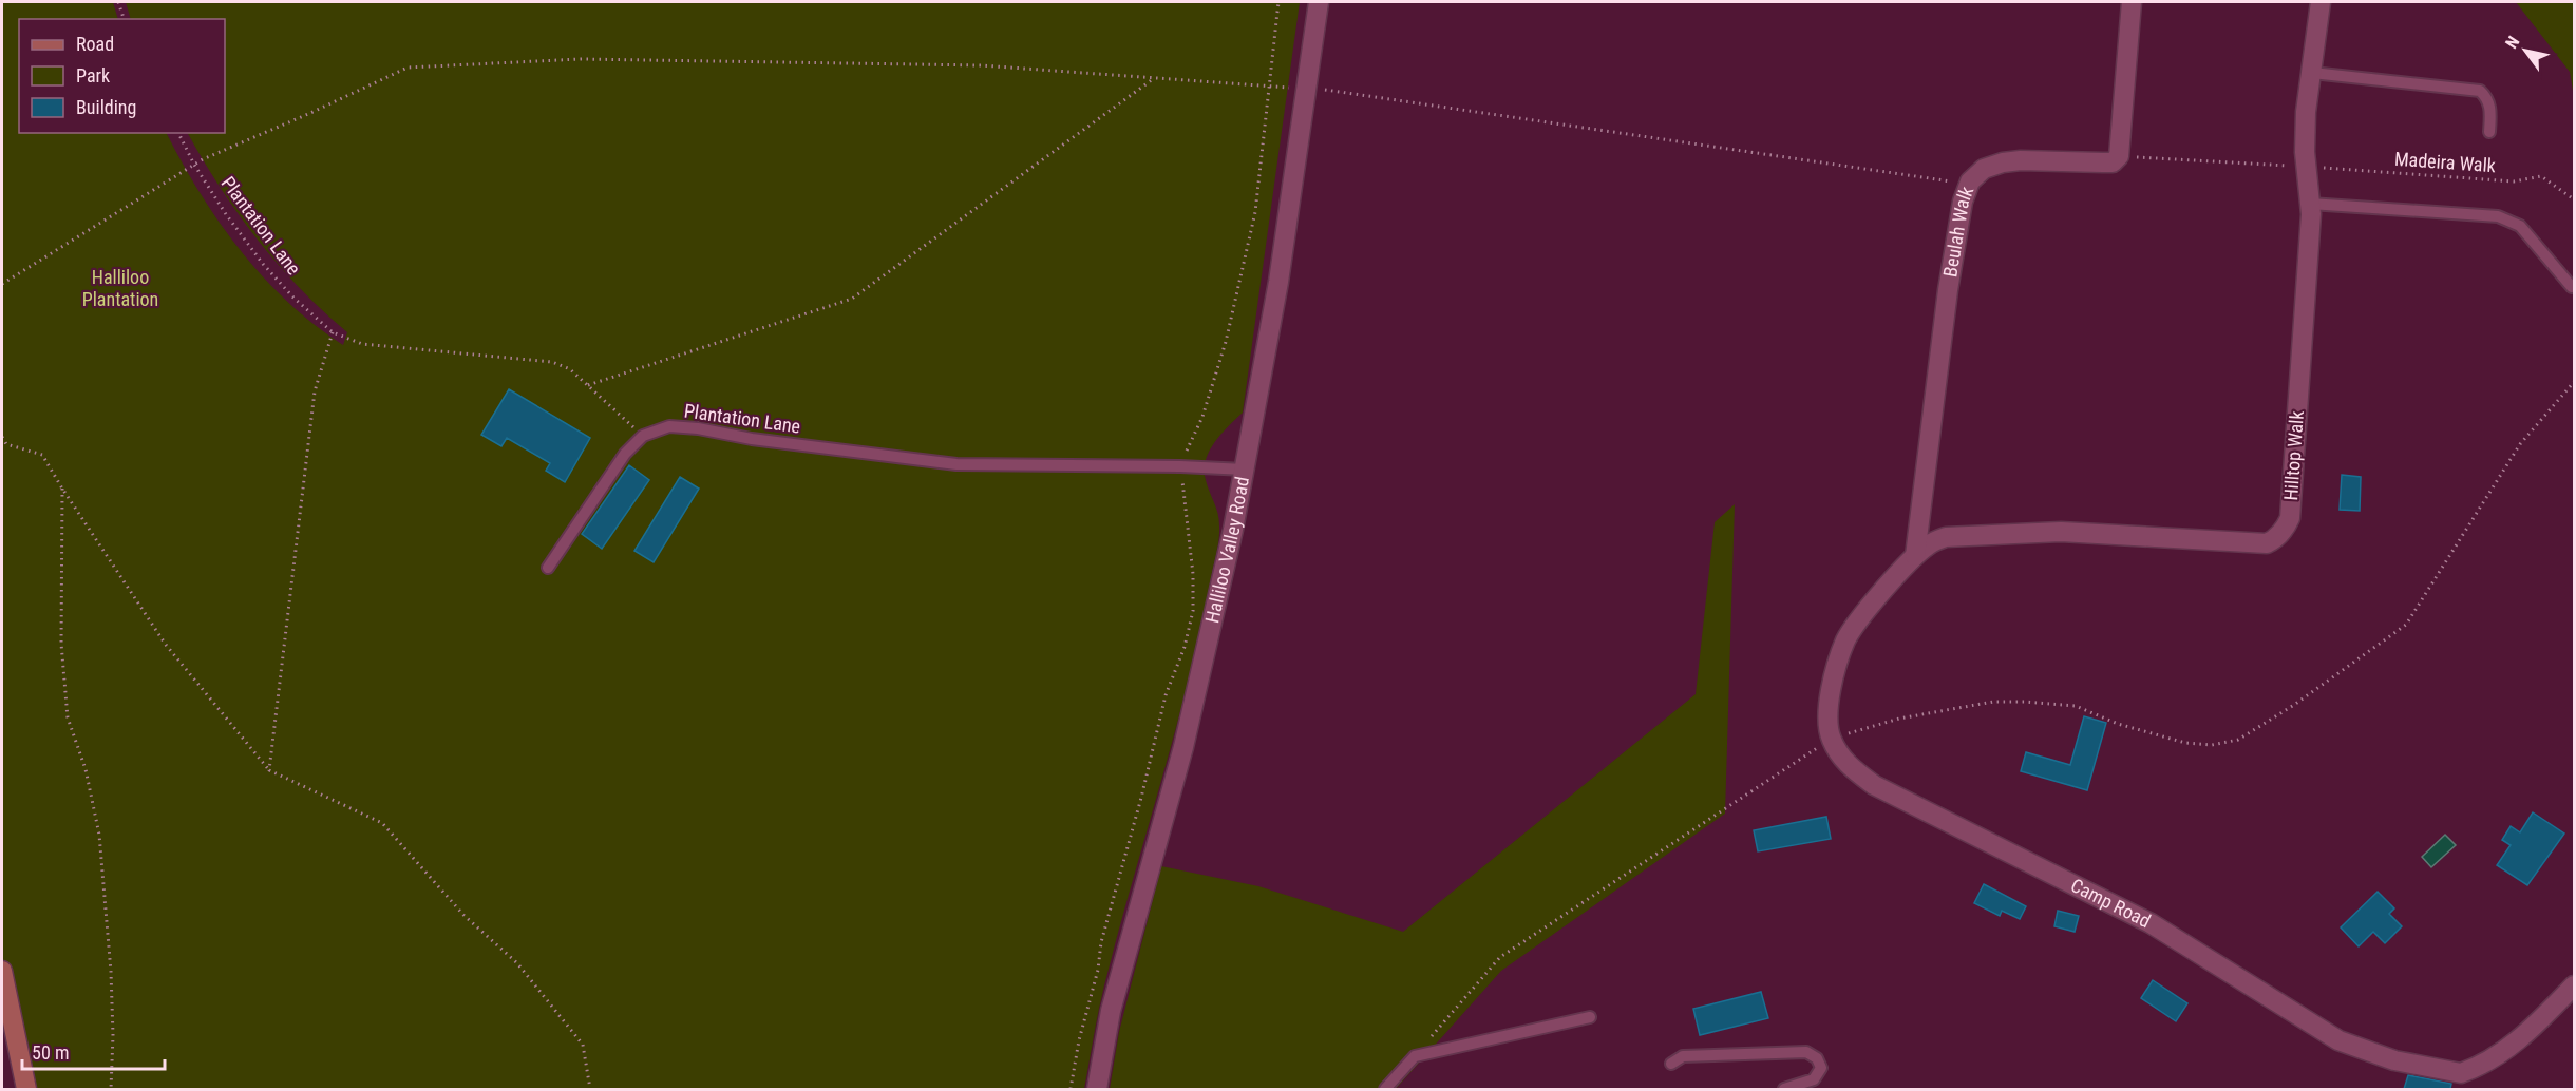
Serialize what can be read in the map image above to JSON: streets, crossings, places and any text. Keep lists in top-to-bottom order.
{
  "streets": {
    "street": [
      "Beulah Walk",
      "Hilltop Walk",
      "Halliloo Valley Road",
      "Camp Road"
    ],
    "lane": ["Plantation Lane"],
    "path": ["Madeira Walk"]
  },
  "crossings": [
    ["Madeira Walk", "Beulah Walk"],
    ["Madeira Walk", "Hilltop Walk"],
    ["Plantation Lane", "Halliloo Valley Road"],
    ["Beulah Walk", "Hilltop Walk"]
  ],
  "parks": ["Halliloo Plantation"],
  "legend": ["Road", "Park", "Building"],
  "scale_bar": "50 m",
  "north": "top left"
}
